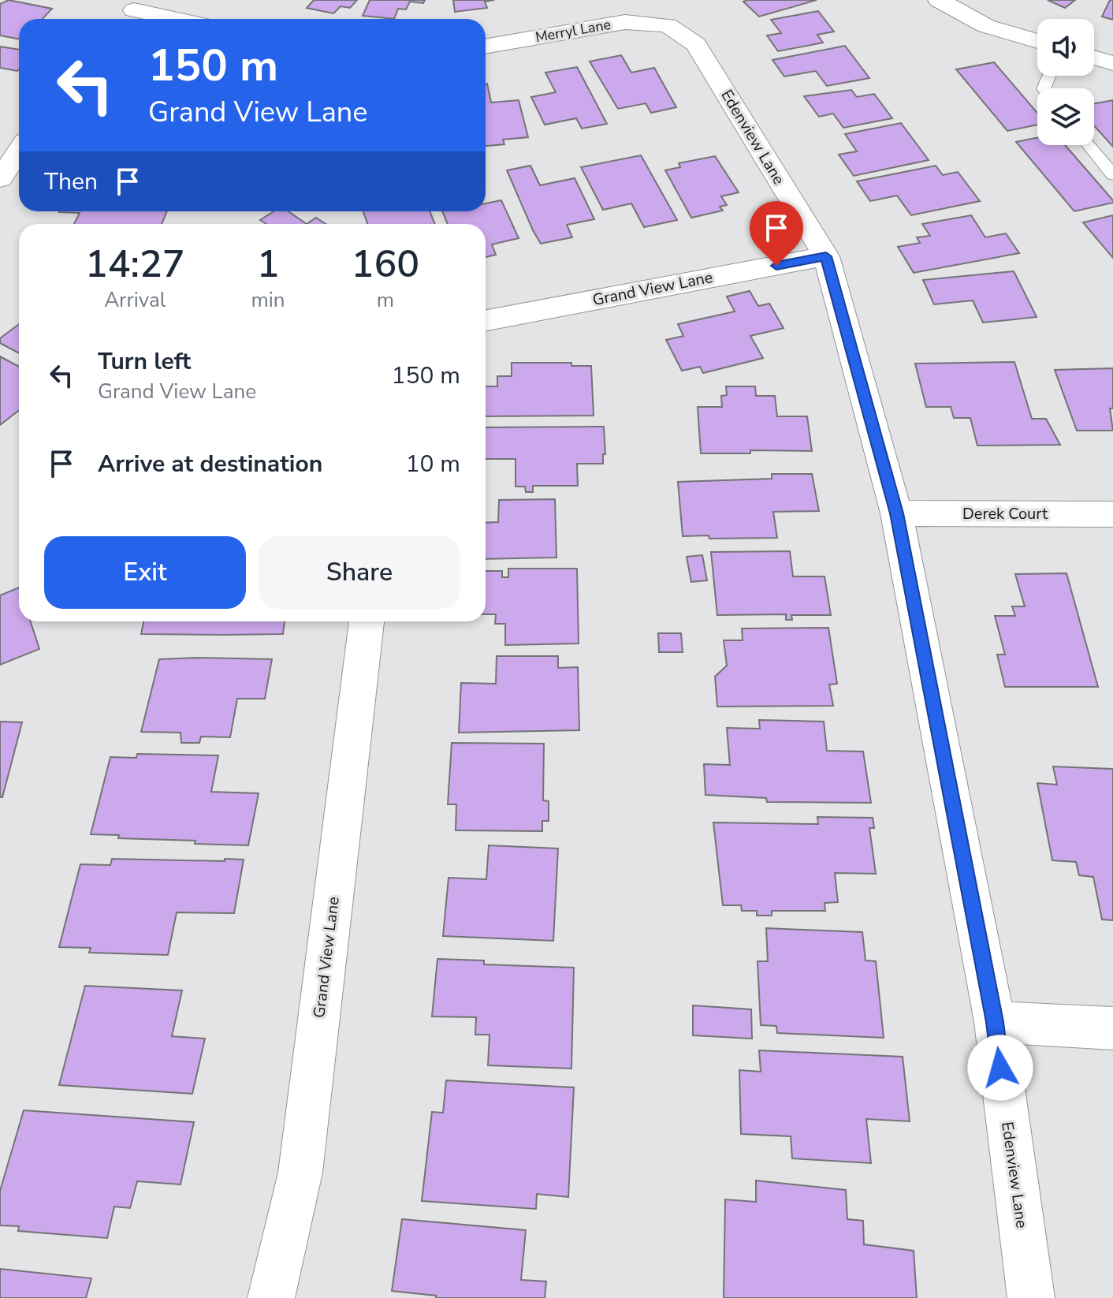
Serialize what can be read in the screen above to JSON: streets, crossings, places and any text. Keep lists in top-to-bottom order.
{
  "streets": {
    "street": [
      "Merryl Lane",
      "Edenview Lane",
      "Grand View Lane",
      "Derek Court"
    ]
  },
  "crossings": [
    ["Merryl Lane", "Edenview Lane"],
    ["Edenview Lane", "Grand View Lane"],
    ["Edenview Lane", "Derek Court"]
  ],
  "page": {
    "turn": ["150 m", "Grand View Lane"],
    "then": "Then",
    "eta": [
      "14:27",
      "Arrival",
      "1",
      "min",
      "160",
      "m"
    ],
    "list": [
      {
        "name": "Turn left",
        "note": "Grand View Lane",
        "value": "150 m"
      },
      {
        "name": "Arrive at destination",
        "value": "10 m"
      }
    ],
    "buttons": ["Exit", "Share"]
  }
}
